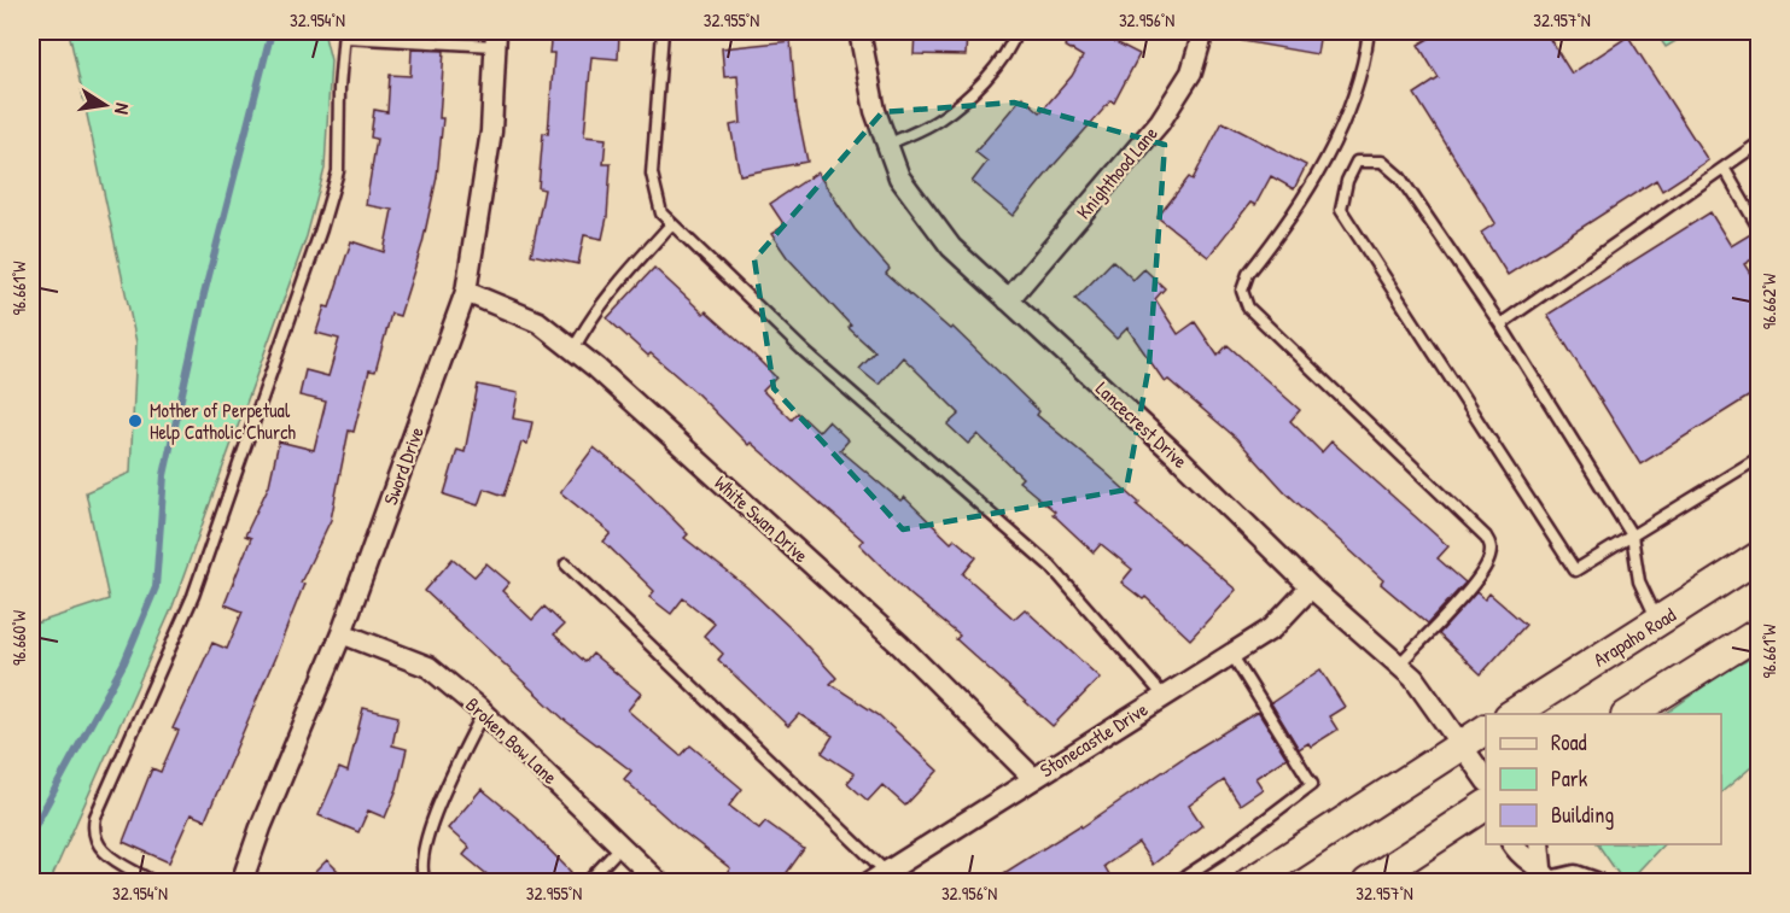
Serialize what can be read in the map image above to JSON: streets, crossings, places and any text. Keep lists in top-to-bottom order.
{
  "streets": {
    "main road": ["Arapaho Road"],
    "street": [
      "Knighthood Lane",
      "Lancecrest Drive",
      "Sword Drive",
      "White Swan Drive",
      "Stonecastle Drive",
      "Broken Bow Lane"
    ]
  },
  "crossings": [
    ["Knighthood Lane", "Lancecrest Drive"],
    ["Lancecrest Drive", "Stonecastle Drive"],
    ["Sword Drive", "White Swan Drive"],
    ["Sword Drive", "Broken Bow Lane"],
    ["White Swan Drive", "Stonecastle Drive"]
  ],
  "places": ["Mother of Perpetual Help Catholic Church"],
  "legend": ["Road", "Park", "Building"],
  "north": "right",
  "coordinates": [
    "32.954°N",
    "32.955°N",
    "32.956°N",
    "32.957°N",
    "96.661°W",
    "96.662°W",
    "96.660°W"
  ]
}
